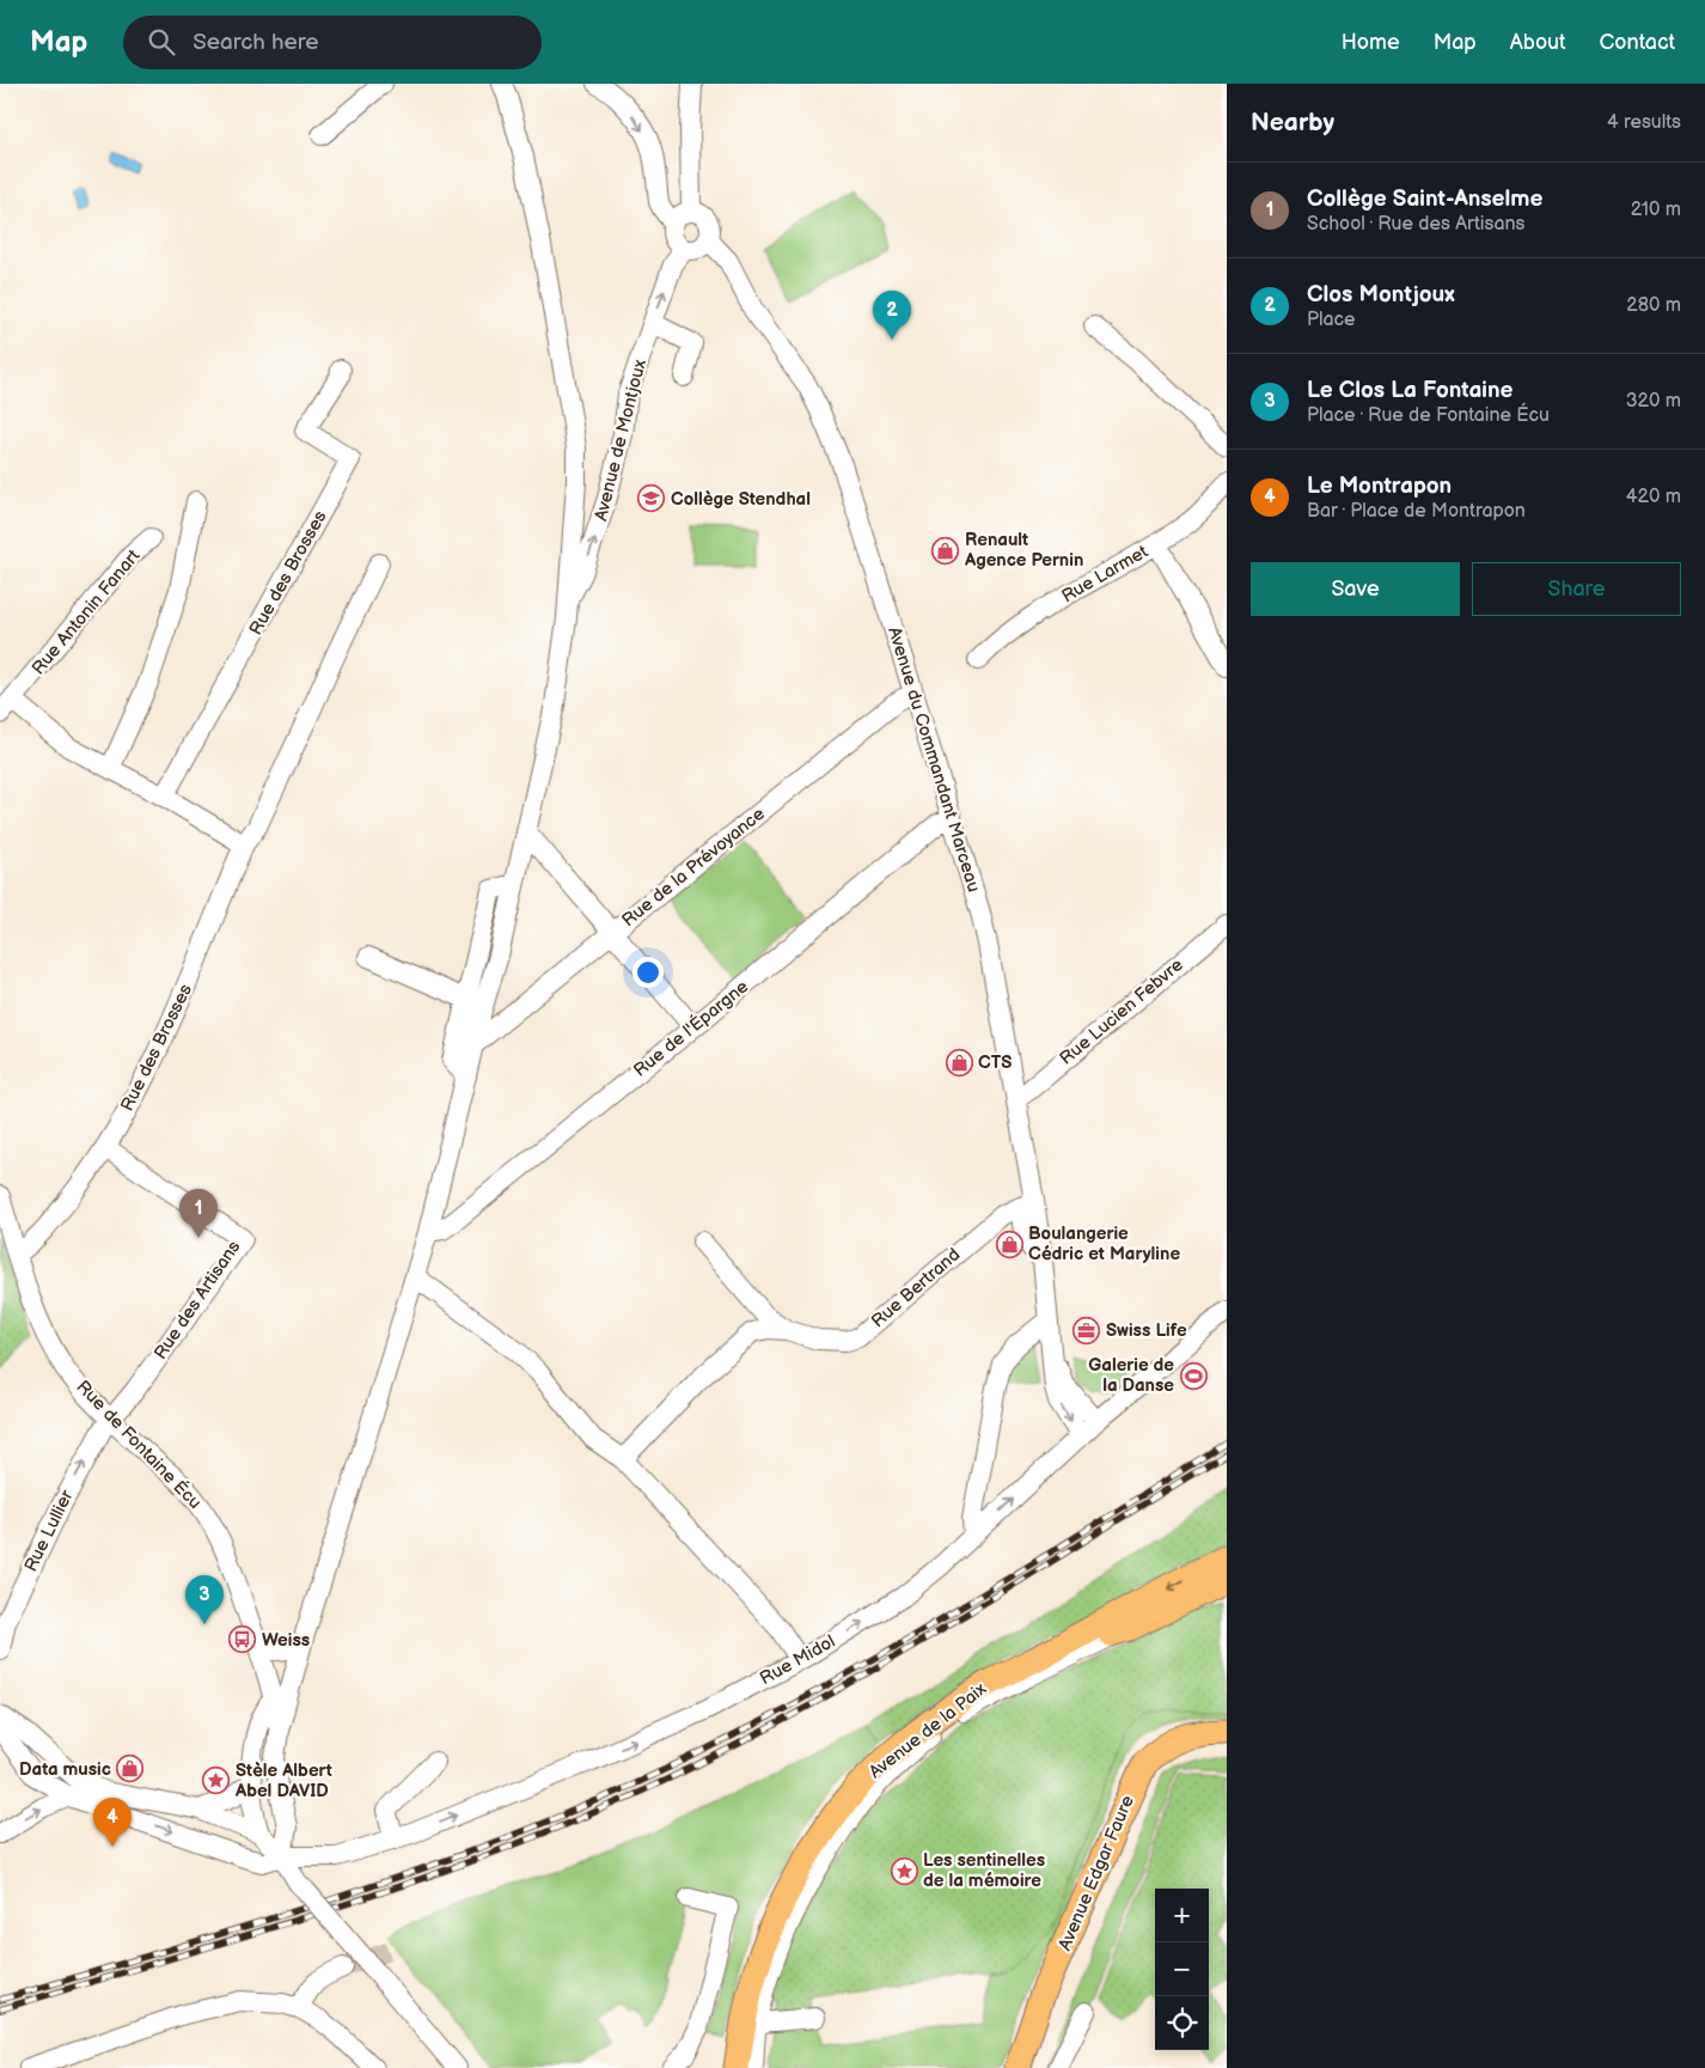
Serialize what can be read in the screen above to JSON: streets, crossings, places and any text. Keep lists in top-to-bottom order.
{
  "streets": {
    "main road": ["Avenue de la Paix", "Avenue Edgar Faure"],
    "street": [
      "Avenue de Montjoux",
      "Rue des Brosses",
      "Rue Larmet",
      "Rue Antonin Fanart",
      "Avenue du Commandant Marceau",
      "Rue de la Prévoyance",
      "Rue Lucien Febvre",
      "Rue de l'Épargne",
      "Rue Bertrand",
      "Rue des Artisans",
      "Rue de Fontaine Écu",
      "Rue Lullier",
      "Rue Midol"
    ]
  },
  "crossings": [
    ["Avenue de Montjoux", "Avenue du Commandant Marceau"],
    ["Rue des Brosses", "Rue des Artisans"],
    ["Rue des Brosses", "Rue de Fontaine Écu"],
    ["Avenue du Commandant Marceau", "Rue de la Prévoyance"],
    ["Avenue du Commandant Marceau", "Rue Lucien Febvre"],
    ["Avenue du Commandant Marceau", "Rue de l'Épargne"],
    ["Avenue du Commandant Marceau", "Rue Bertrand"],
    ["Avenue du Commandant Marceau", "Rue Midol"],
    ["Rue des Artisans", "Rue de Fontaine Écu"],
    ["Rue des Artisans", "Rue Lullier"],
    ["Rue de Fontaine Écu", "Rue Lullier"]
  ],
  "one_way": ["Avenue de Montjoux", "Rue Lullier", "Rue Midol"],
  "places": {
    "school or university": ["Collège Stendhal"],
    "shop": [
      "Renault Agence Pernin",
      "CTS",
      "Boulangerie Cédric et Maryline",
      "Data music"
    ],
    "office": ["Swiss Life"],
    "sports": ["Galerie de la Danse"],
    "bus stop": ["Weiss"],
    "place": ["Stèle Albert Abel DAVID", "Les sentinelles de la mémoire"]
  },
  "page": {
    "header": "Map",
    "search": "Search here",
    "nav": [
      "Home",
      "Map",
      "About",
      "Contact"
    ],
    "heading": ["Nearby", "4 results"],
    "list": [
      {
        "mark": "1",
        "name": "Collège Saint-Anselme",
        "note": "School · Rue des Artisans",
        "value": "210 m"
      },
      {
        "mark": "2",
        "name": "Clos Montjoux",
        "note": "Place",
        "value": "280 m"
      },
      {
        "mark": "3",
        "name": "Le Clos La Fontaine",
        "note": "Place · Rue de Fontaine Écu",
        "value": "320 m"
      },
      {
        "mark": "4",
        "name": "Le Montrapon",
        "note": "Bar · Place de Montrapon",
        "value": "420 m"
      }
    ],
    "pins": [
      "2",
      "1",
      "3",
      "4"
    ],
    "buttons": ["Save", "Share"],
    "map_buttons": ["+", "−"]
  }
}
